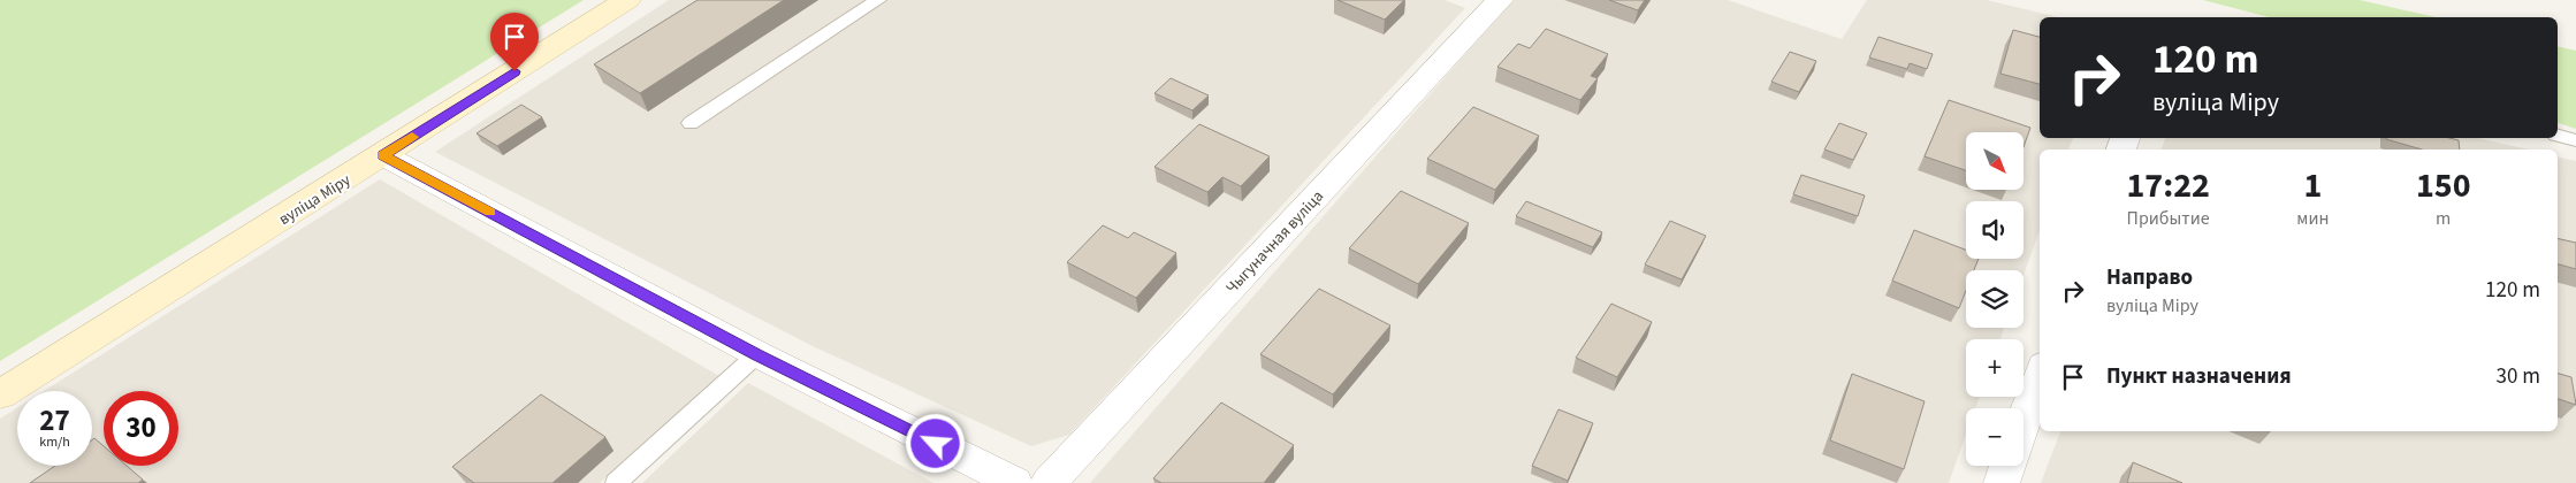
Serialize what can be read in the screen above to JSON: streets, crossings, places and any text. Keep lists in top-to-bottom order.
{
  "streets": {
    "street": ["вуліца Міру", "Чыгуначная вуліца"]
  },
  "north": "bottom right",
  "page": {
    "turn": ["120 m", "вуліца Міру"],
    "map_buttons": ["+", "−"],
    "eta": [
      "17:22",
      "Прибытие",
      "1",
      "мин",
      "150",
      "m"
    ],
    "list": [
      {
        "name": "Направо",
        "note": "вуліца Міру",
        "value": "120 m"
      },
      {
        "name": "Пункт назначения",
        "value": "30 m"
      }
    ],
    "speed": "27 km/h",
    "limit": "30"
  }
}
